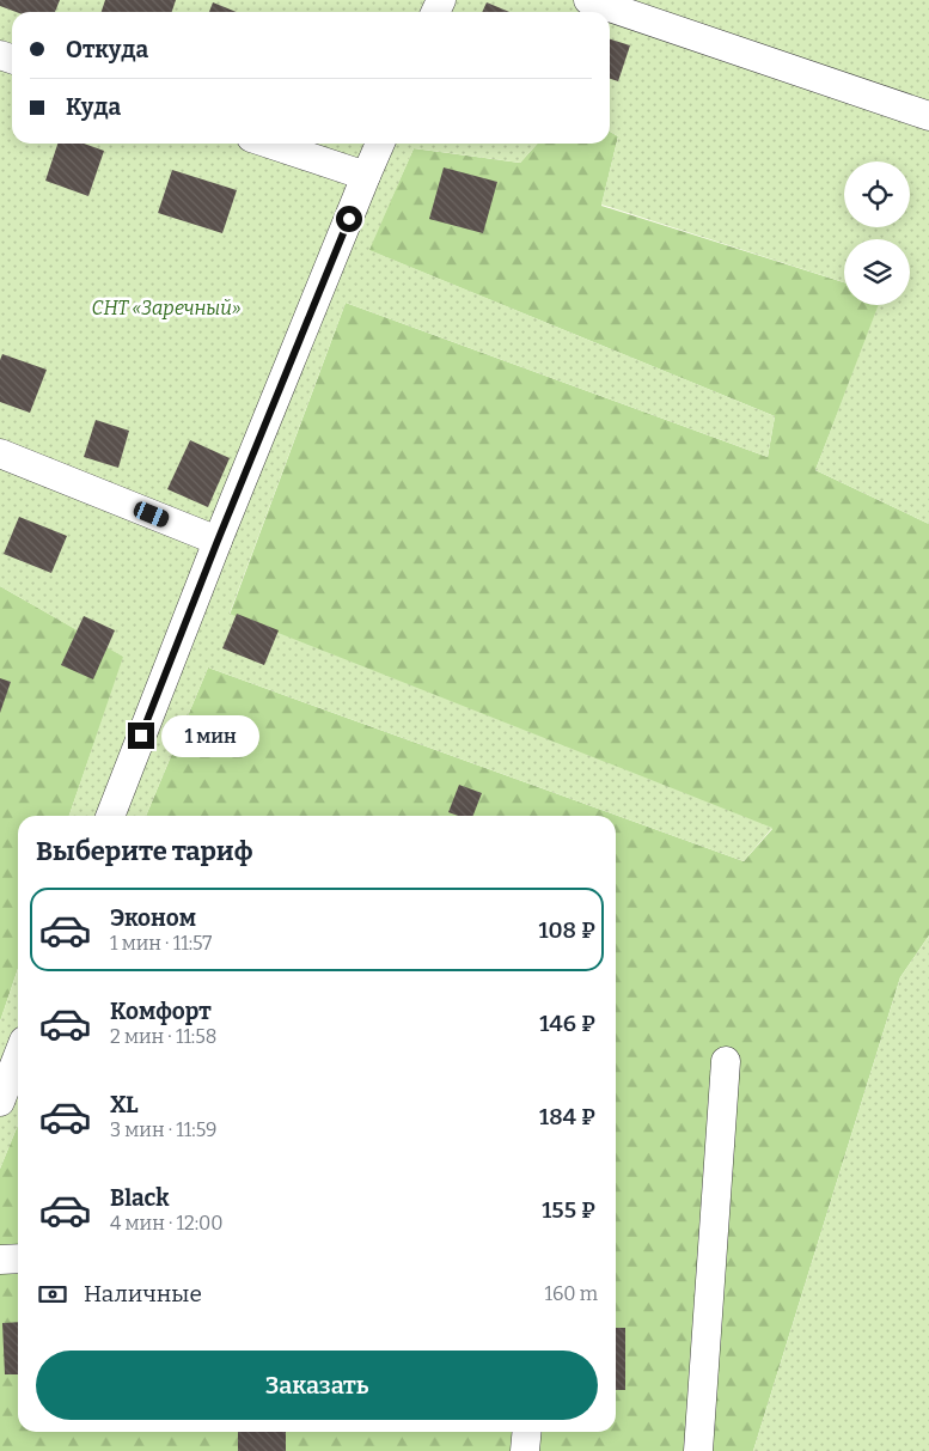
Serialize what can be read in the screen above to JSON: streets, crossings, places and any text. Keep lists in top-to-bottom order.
{
  "parks": ["СНТ «Заречный»"],
  "page": {
    "banner": ["Откуда", "Куда"],
    "bubble": "1 мин",
    "heading": "Выберите тариф",
    "list": [
      {
        "name": "Эконом",
        "note": "1 мин · 11:57",
        "value": "108 ₽"
      },
      {
        "name": "Комфорт",
        "note": "2 мин · 11:58",
        "value": "146 ₽"
      },
      {
        "name": "XL",
        "note": "3 мин · 11:59",
        "value": "184 ₽"
      },
      {
        "name": "Black",
        "note": "4 мин · 12:00",
        "value": "155 ₽"
      }
    ],
    "pay": ["Наличные", "160 m"],
    "buttons": "Заказать"
  }
}
